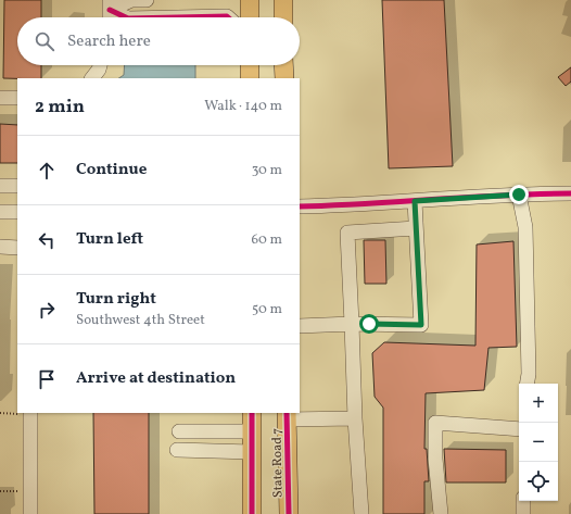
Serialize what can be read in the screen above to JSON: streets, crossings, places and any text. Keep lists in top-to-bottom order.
{
  "streets": {
    "main road": ["State Road 7"]
  },
  "page": {
    "search": "Search here",
    "heading": ["2 min", "Walk · 140 m"],
    "list": [
      ["Continue", "30 m"],
      ["Turn left", "60 m"],
      ["Turn right", "Southwest 4th Street", "50 m"],
      "Arrive at destination"
    ],
    "map_buttons": ["+", "−"]
  }
}
